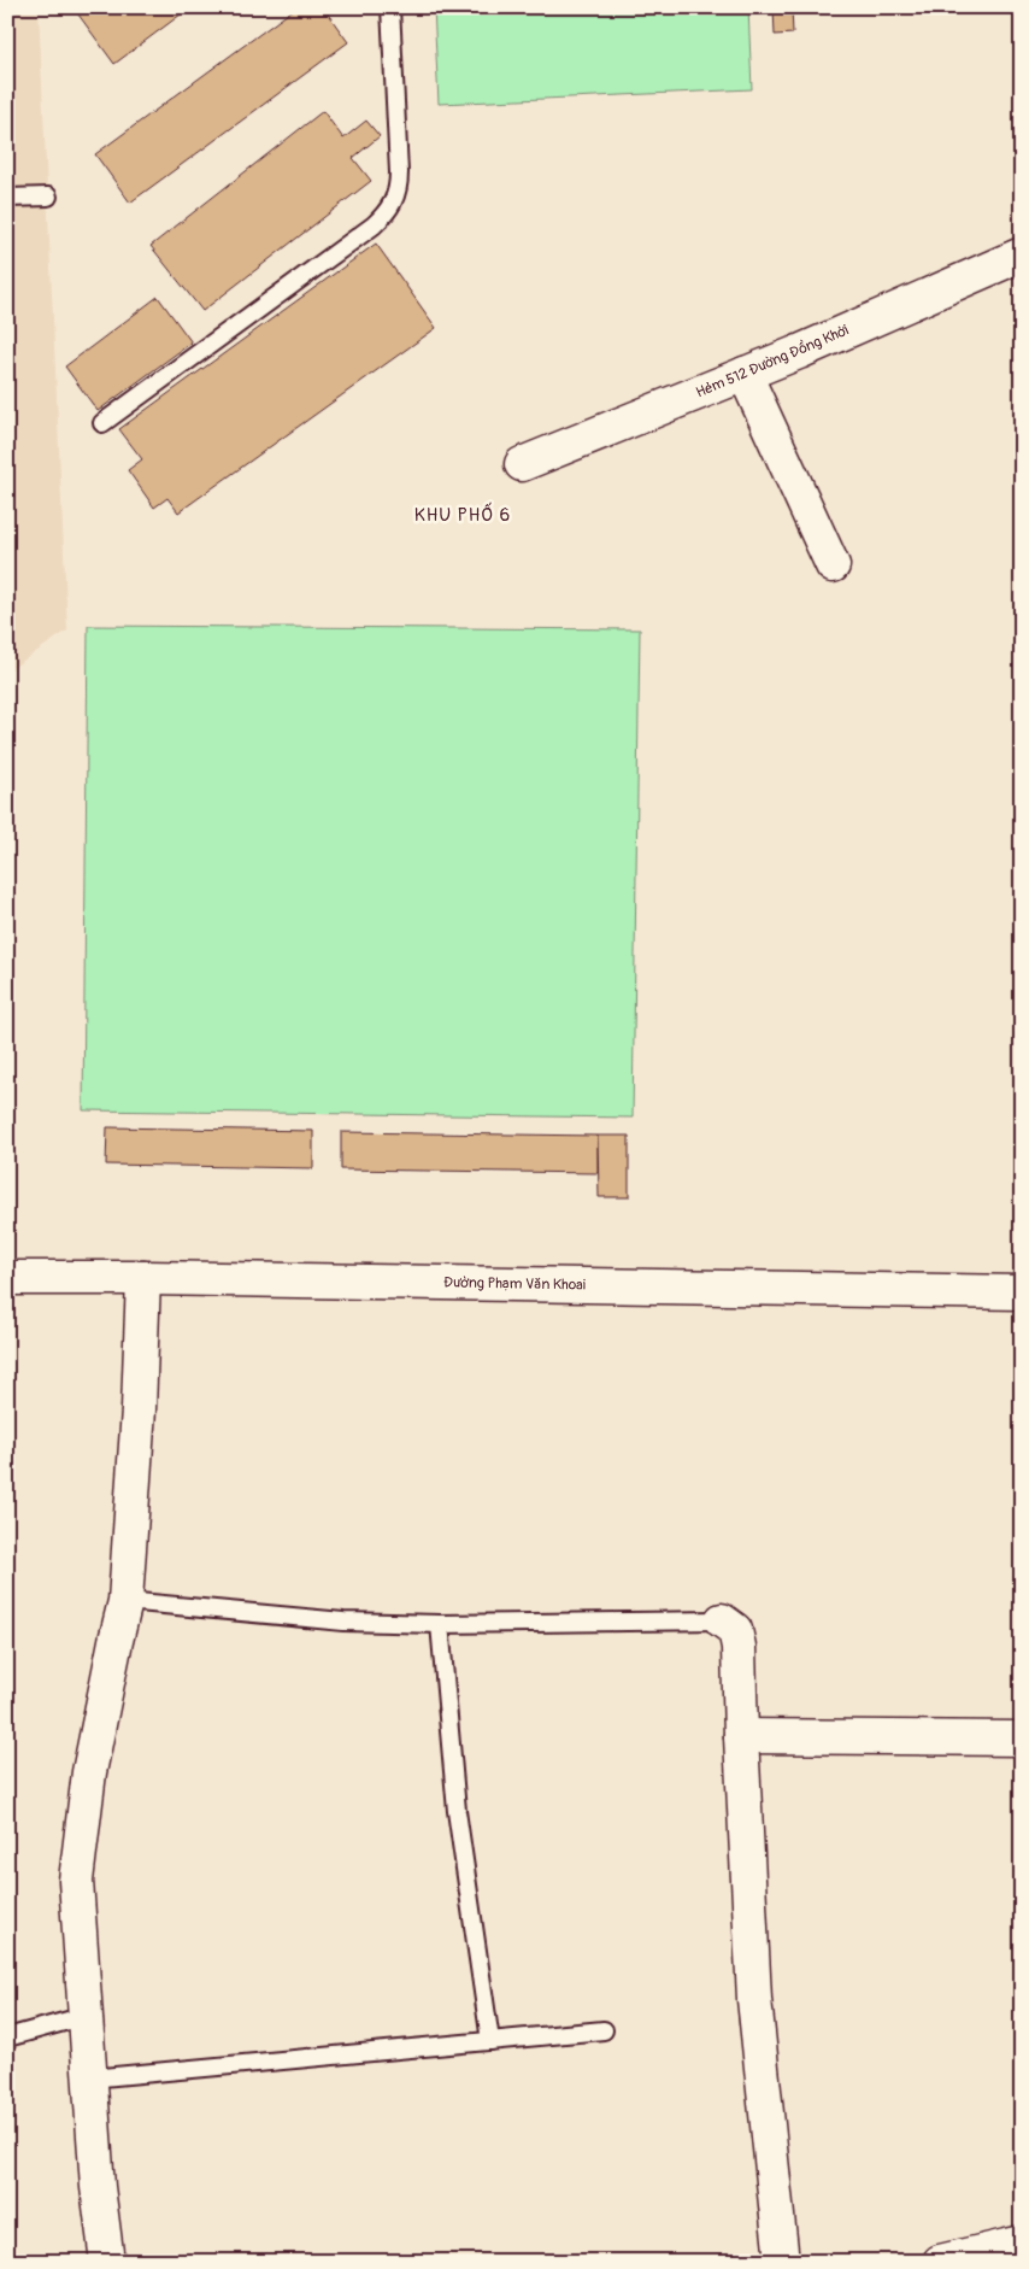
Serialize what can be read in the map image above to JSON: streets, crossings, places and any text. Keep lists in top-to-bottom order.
{
  "streets": {
    "street": ["Hẻm 512 Đường Đồng Khởi", "Đường Phạm Văn Khoai"]
  },
  "districts": ["KHU PHỐ 6"]
}
